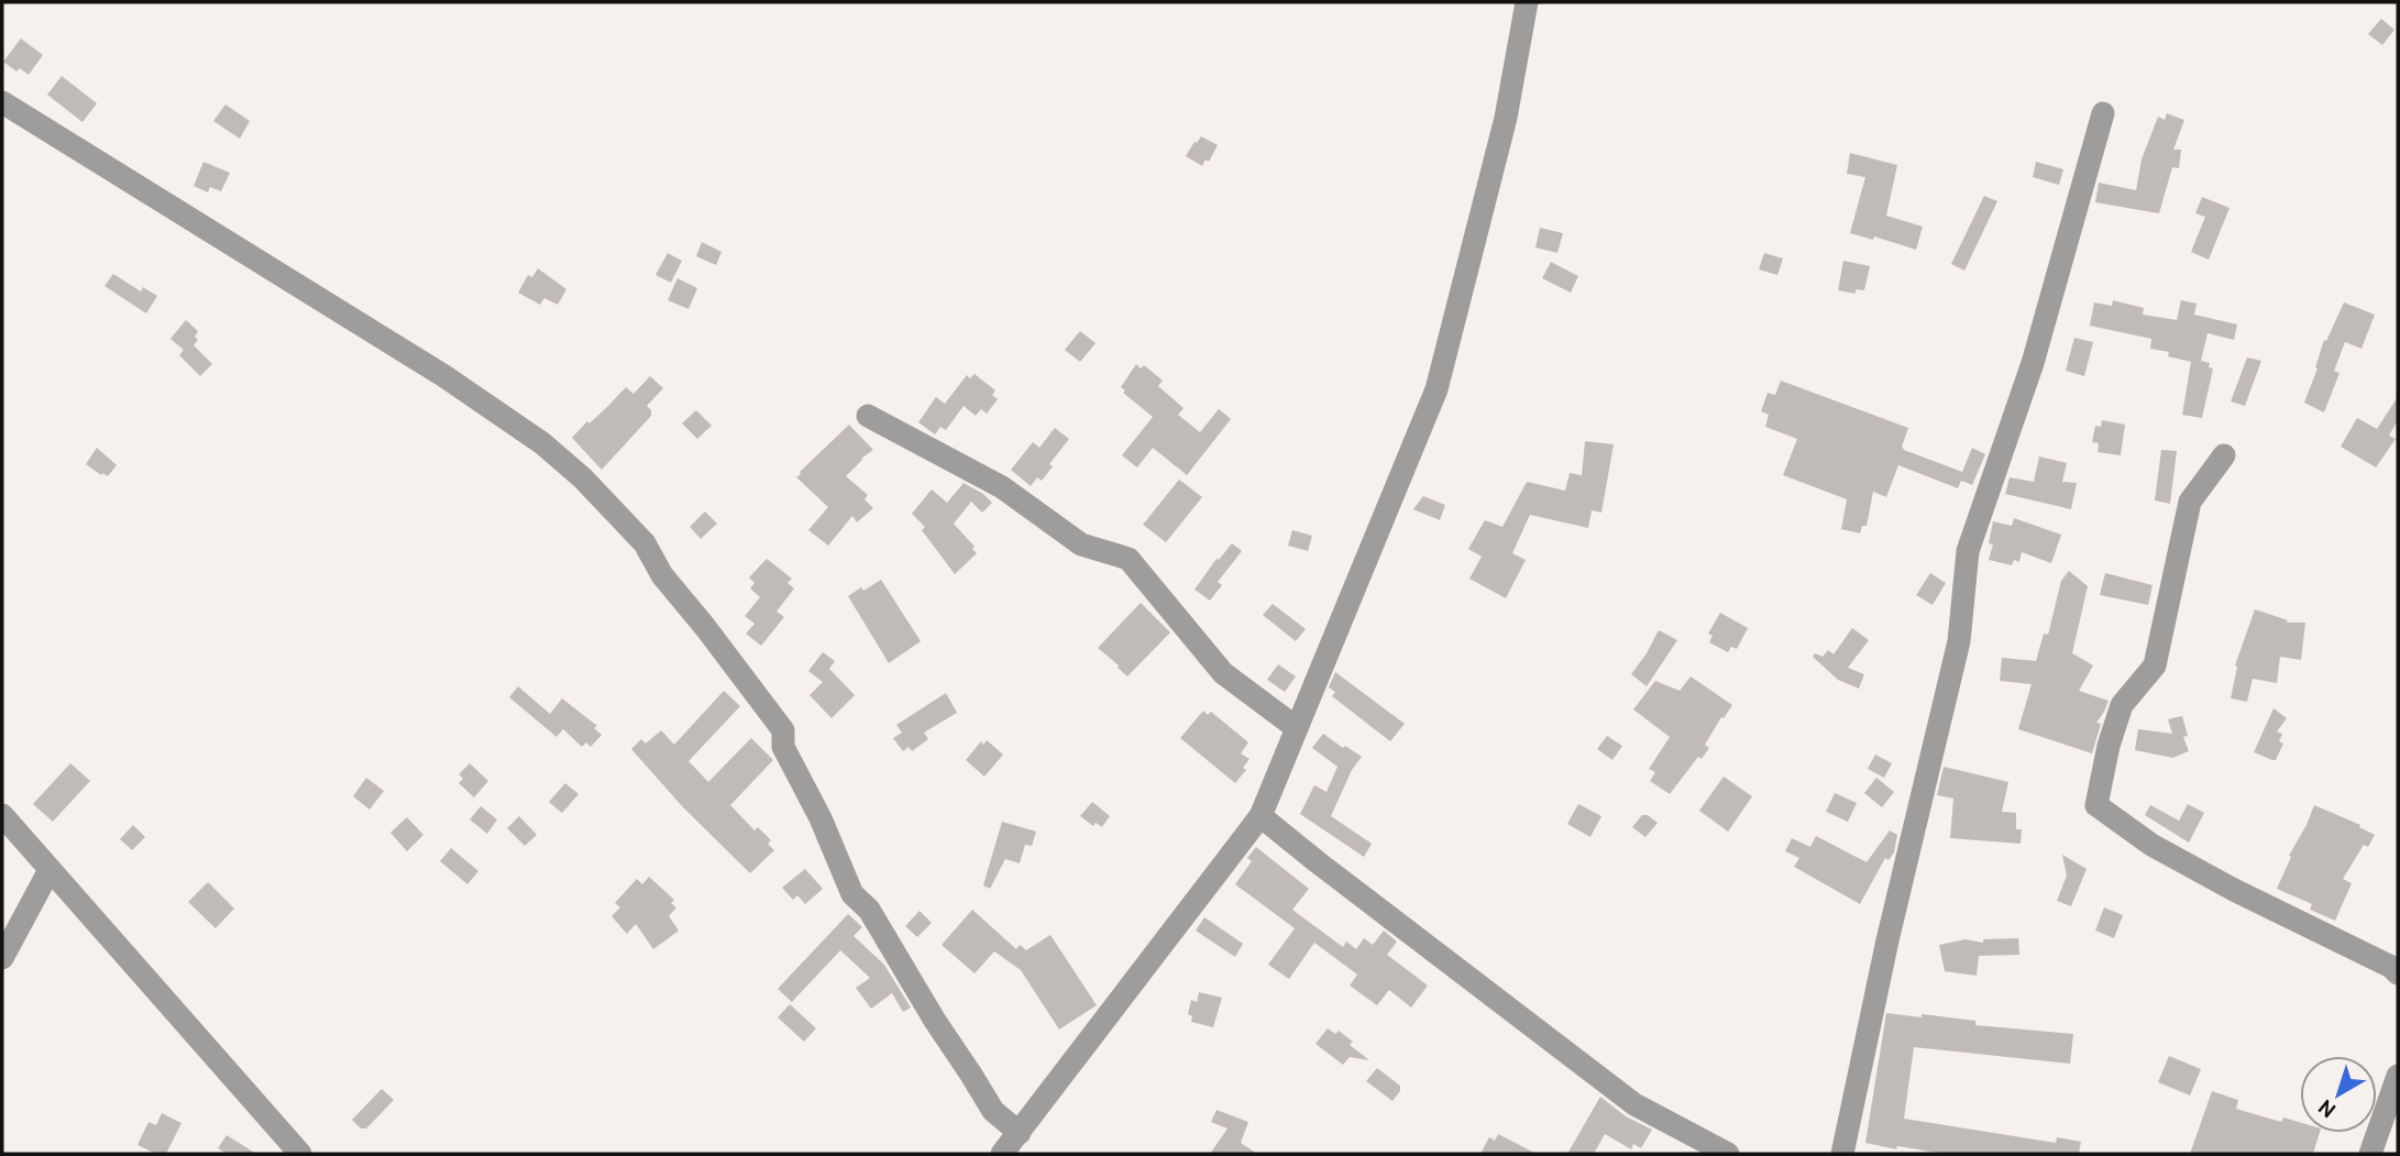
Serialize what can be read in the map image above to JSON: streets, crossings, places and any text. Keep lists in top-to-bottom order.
{
  "north": "bottom left"
}
